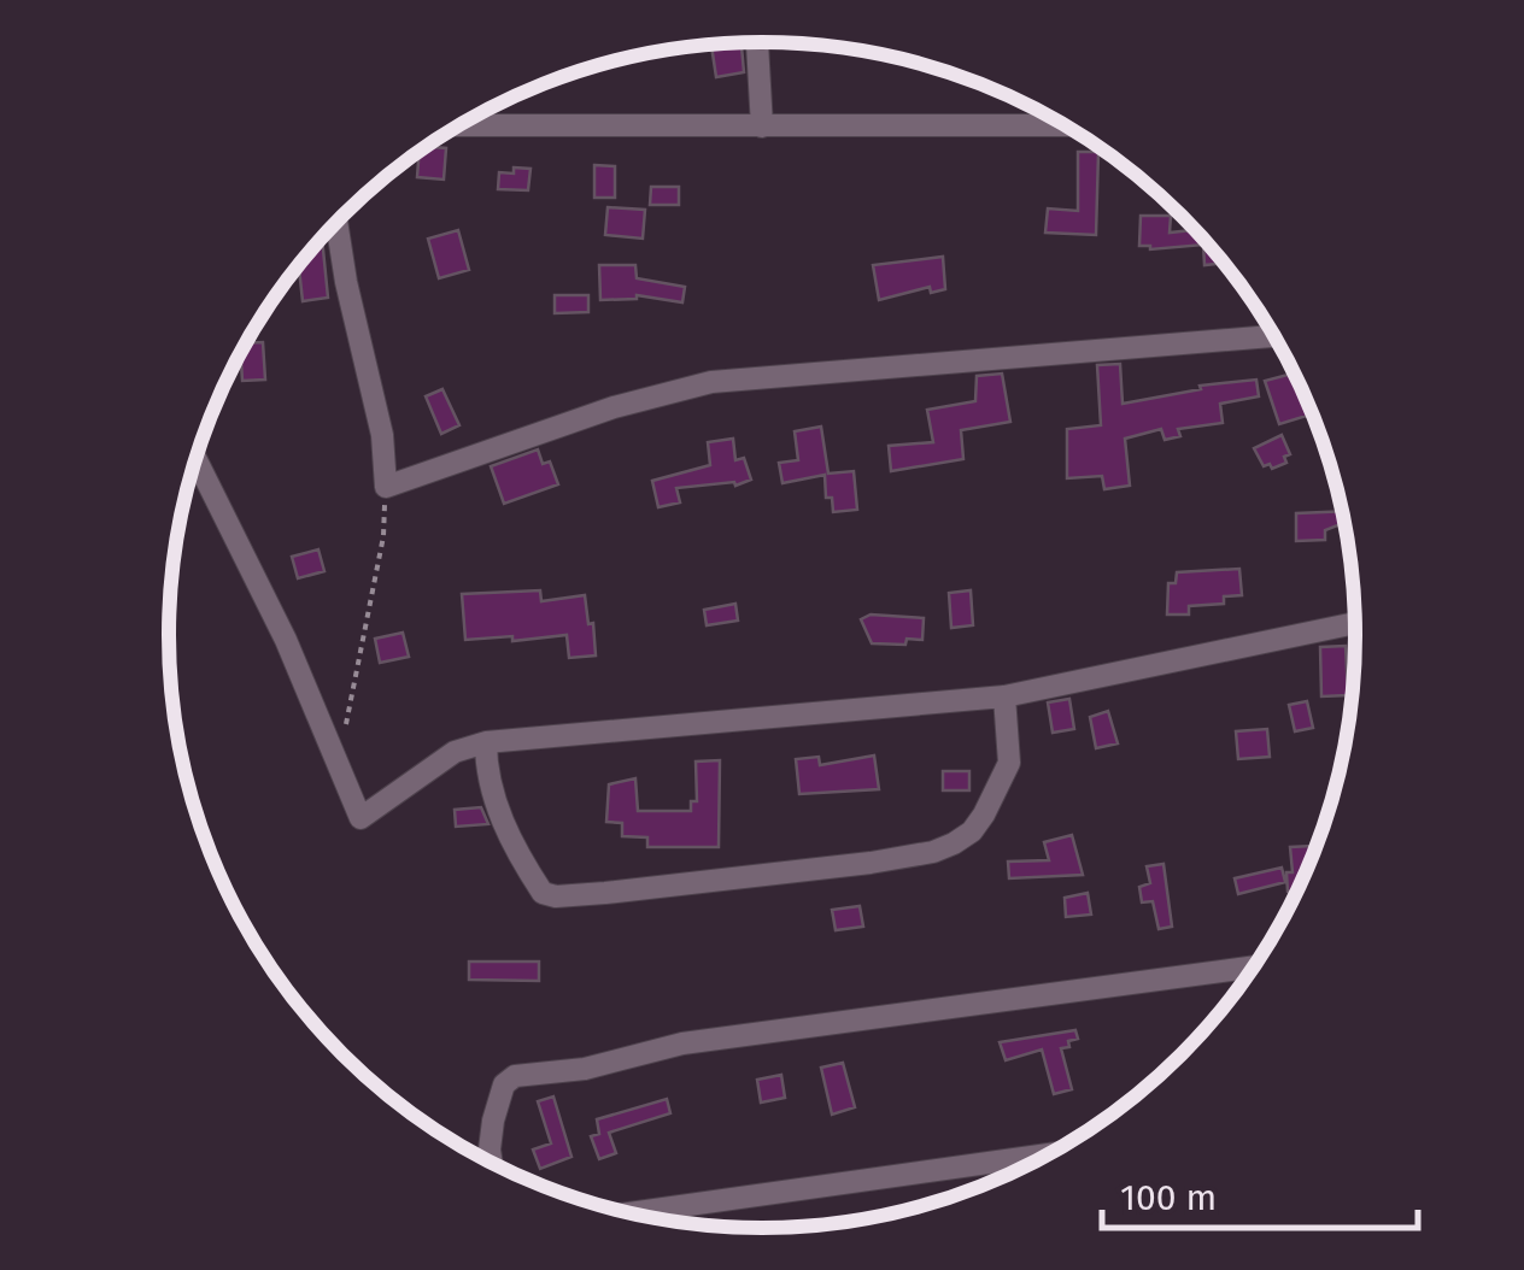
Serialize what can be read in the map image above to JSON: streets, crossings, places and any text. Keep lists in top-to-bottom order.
{
  "scale_bar": "100 m"
}
